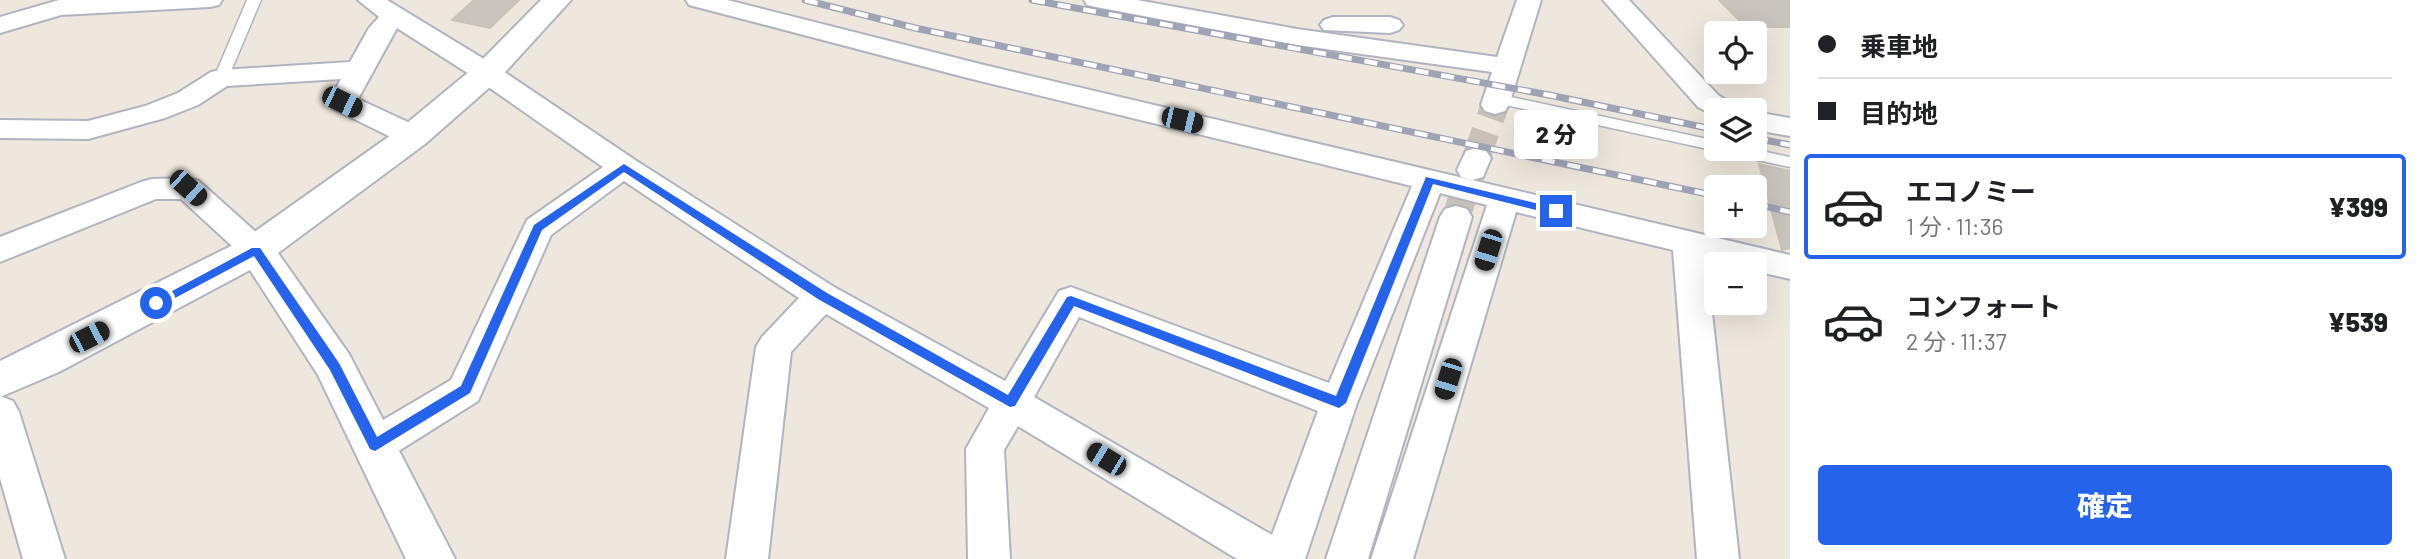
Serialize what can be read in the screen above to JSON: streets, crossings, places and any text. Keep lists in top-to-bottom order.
{
  "page": {
    "banner": ["乗車地", "目的地"],
    "map_buttons": ["+", "−"],
    "bubble": "2 分",
    "list": [
      {
        "name": "エコノミー",
        "note": "1 分 · 11:36",
        "value": "¥399"
      },
      {
        "name": "コンフォート",
        "note": "2 分 · 11:37",
        "value": "¥539"
      }
    ],
    "buttons": "確定"
  }
}
